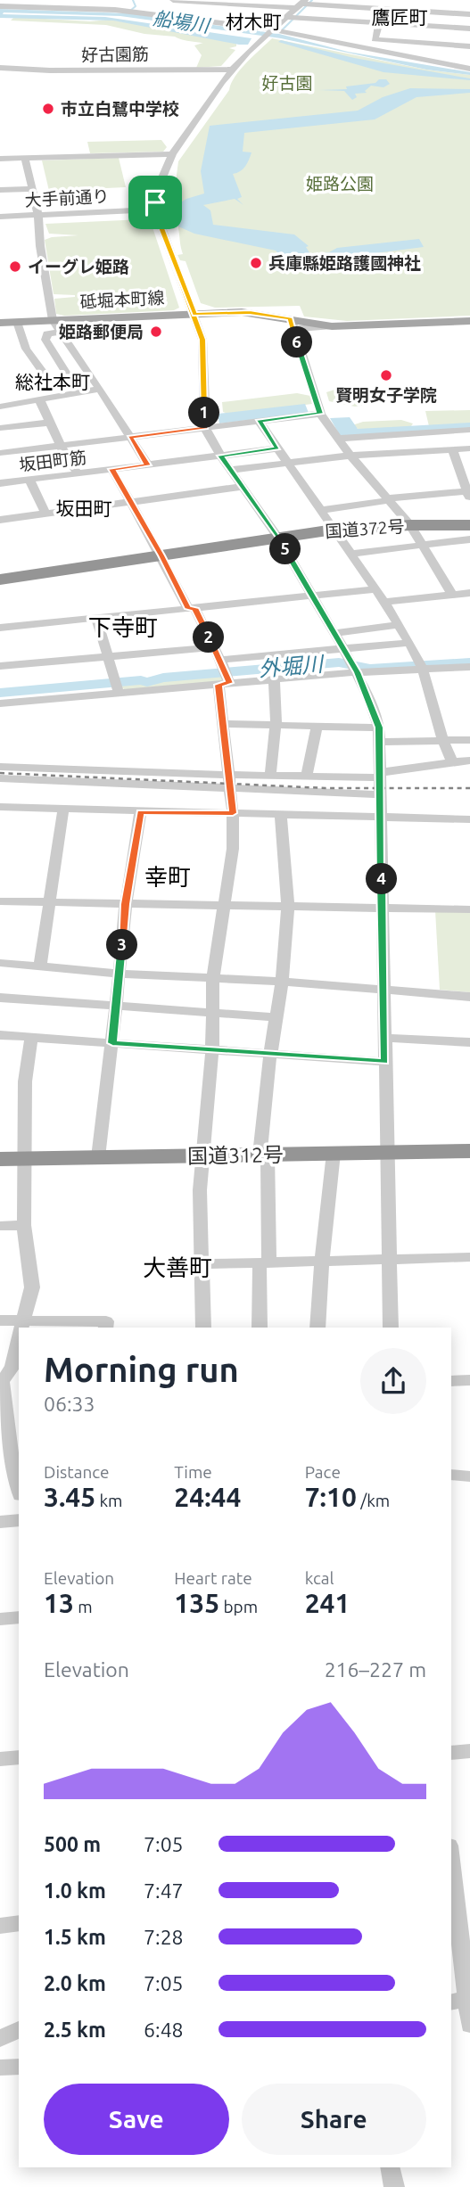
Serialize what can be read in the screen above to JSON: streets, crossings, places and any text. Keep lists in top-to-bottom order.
{
  "streets": {
    "highway": ["国道372号", "国道312号"],
    "main road": ["砥堀本町線"],
    "street": ["好古園筋", "大手前通り", "坂田町筋"]
  },
  "districts": [
    "鷹匠町",
    "材木町",
    "総社本町",
    "坂田町",
    "下寺町",
    "幸町",
    "大善町"
  ],
  "water": ["船場川", "外堀川"],
  "parks": ["好古園", "姫路公園"],
  "places": [
    "市立白鷺中学校",
    "兵庫縣姫路護國神社",
    "イーグレ姫路",
    "姫路郵便局",
    "賢明女子学院"
  ],
  "page": {
    "pins": [
      "6",
      "1",
      "5",
      "2",
      "4",
      "3"
    ],
    "heading": ["Morning run", "06:33"],
    "stats": [
      ["Distance", "3.45 km"],
      ["Time", "24:44"],
      ["Pace", "7:10 /km"],
      ["Elevation", "13 m"],
      ["Heart rate", "135 bpm"],
      ["kcal", "241"]
    ],
    "chart": ["Elevation", "216–227 m"],
    "list": [
      {
        "name": "500 m",
        "note": "7:05"
      },
      {
        "name": "1.0 km",
        "note": "7:47"
      },
      {
        "name": "1.5 km",
        "note": "7:28"
      },
      {
        "name": "2.0 km",
        "note": "7:05"
      },
      {
        "name": "2.5 km",
        "note": "6:48"
      }
    ],
    "buttons": ["Save", "Share"]
  }
}
